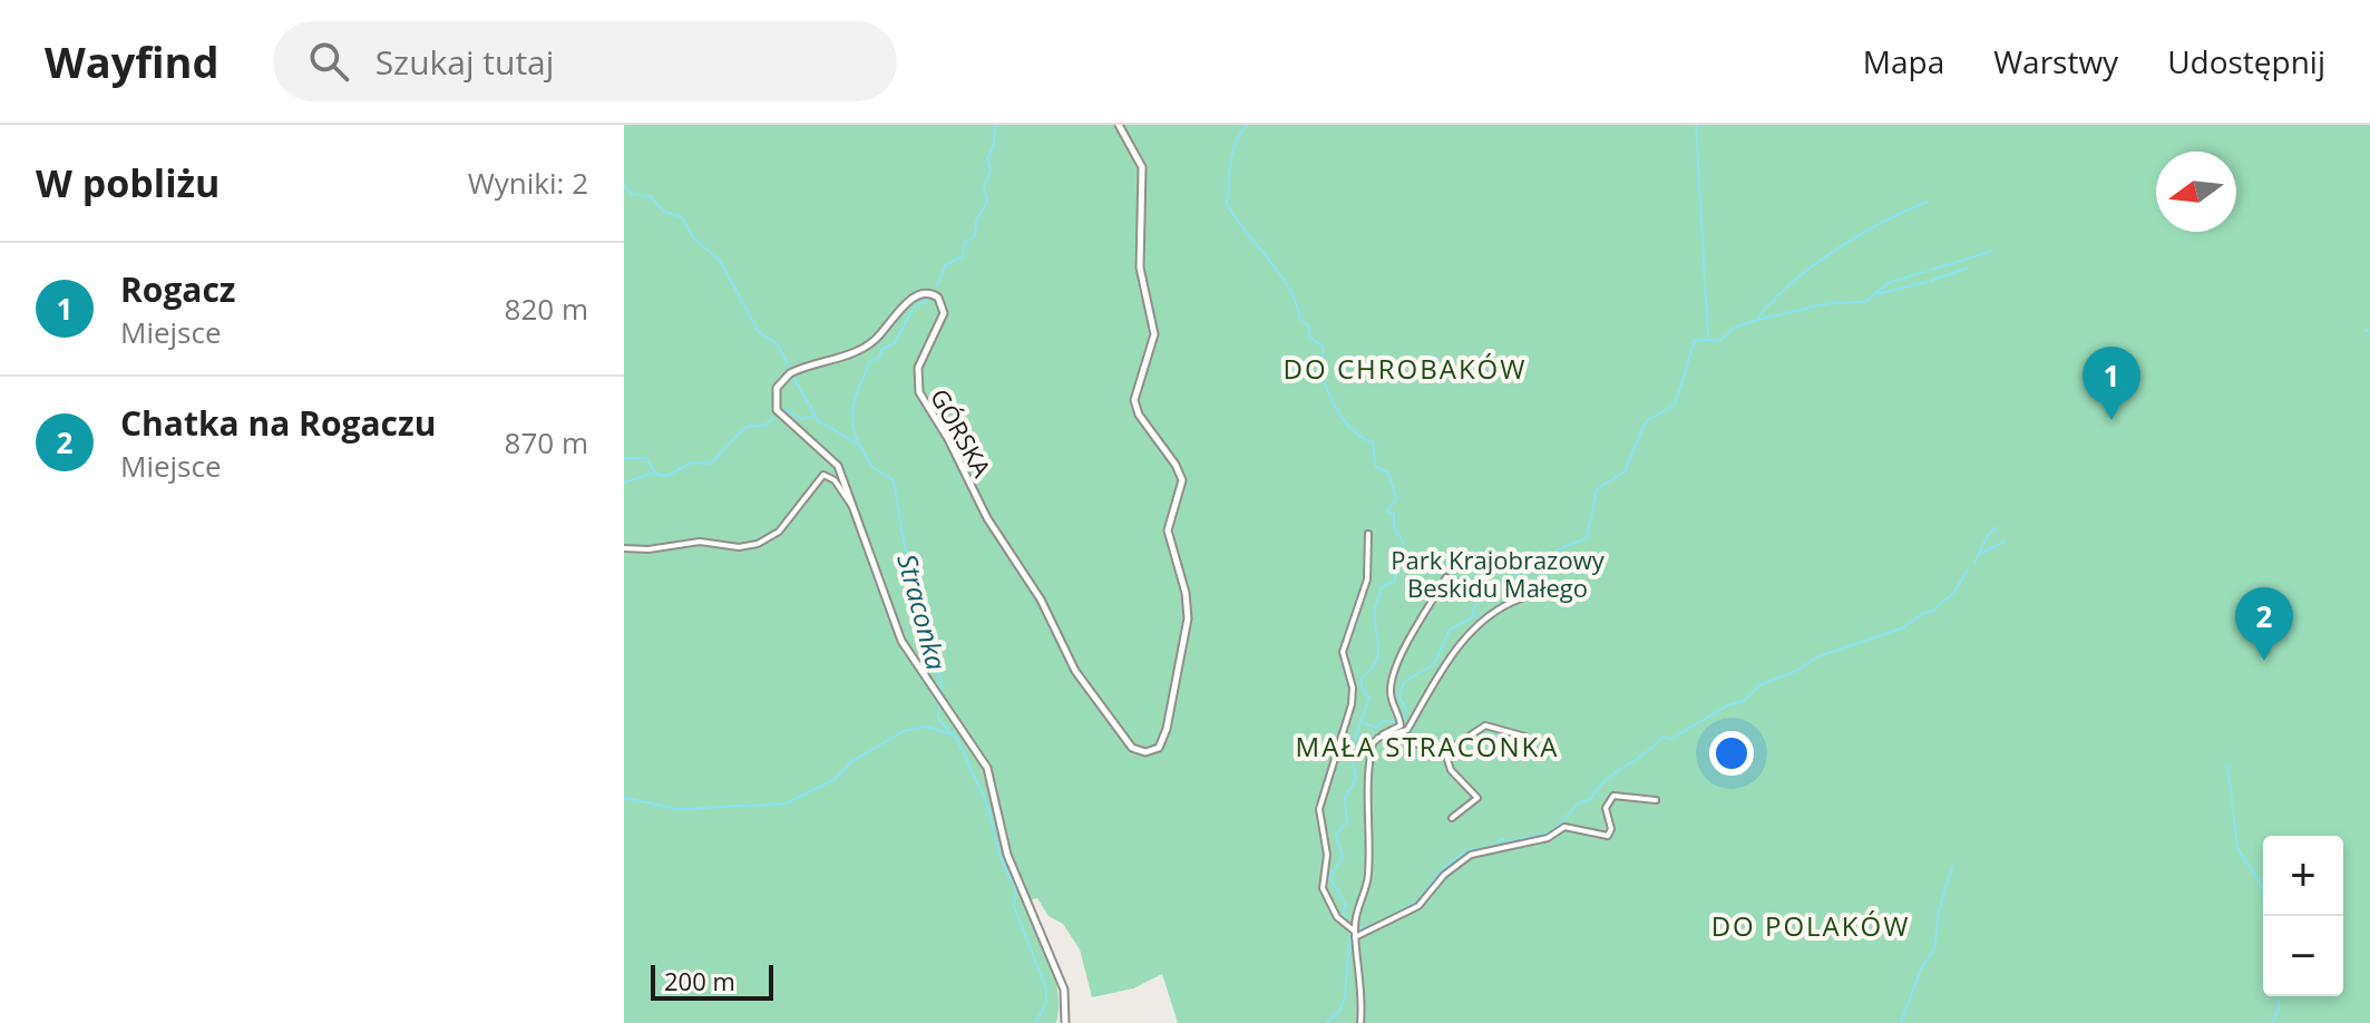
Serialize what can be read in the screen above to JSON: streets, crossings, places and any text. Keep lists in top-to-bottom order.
{
  "streets": {
    "street": ["GÓRSKA"]
  },
  "districts": ["DO CHROBAKÓW", "MAŁA STRACONKA", "DO POLAKÓW"],
  "water": ["Straconka"],
  "parks": ["Park Krajobrazowy Beskidu Małego"],
  "scale_bar": "200 m",
  "north": "left",
  "page": {
    "header": "Wayfind",
    "search": "Szukaj tutaj",
    "nav": ["Mapa", "Warstwy", "Udostępnij"],
    "heading": ["W pobliżu", "Wyniki: 2"],
    "list": [
      {
        "mark": "1",
        "name": "Rogacz",
        "note": "Miejsce",
        "value": "820 m"
      },
      {
        "mark": "2",
        "name": "Chatka na Rogaczu",
        "note": "Miejsce",
        "value": "870 m"
      }
    ],
    "pins": ["1", "2"],
    "map_buttons": ["+", "−"],
    "scale": "200 m"
  }
}
